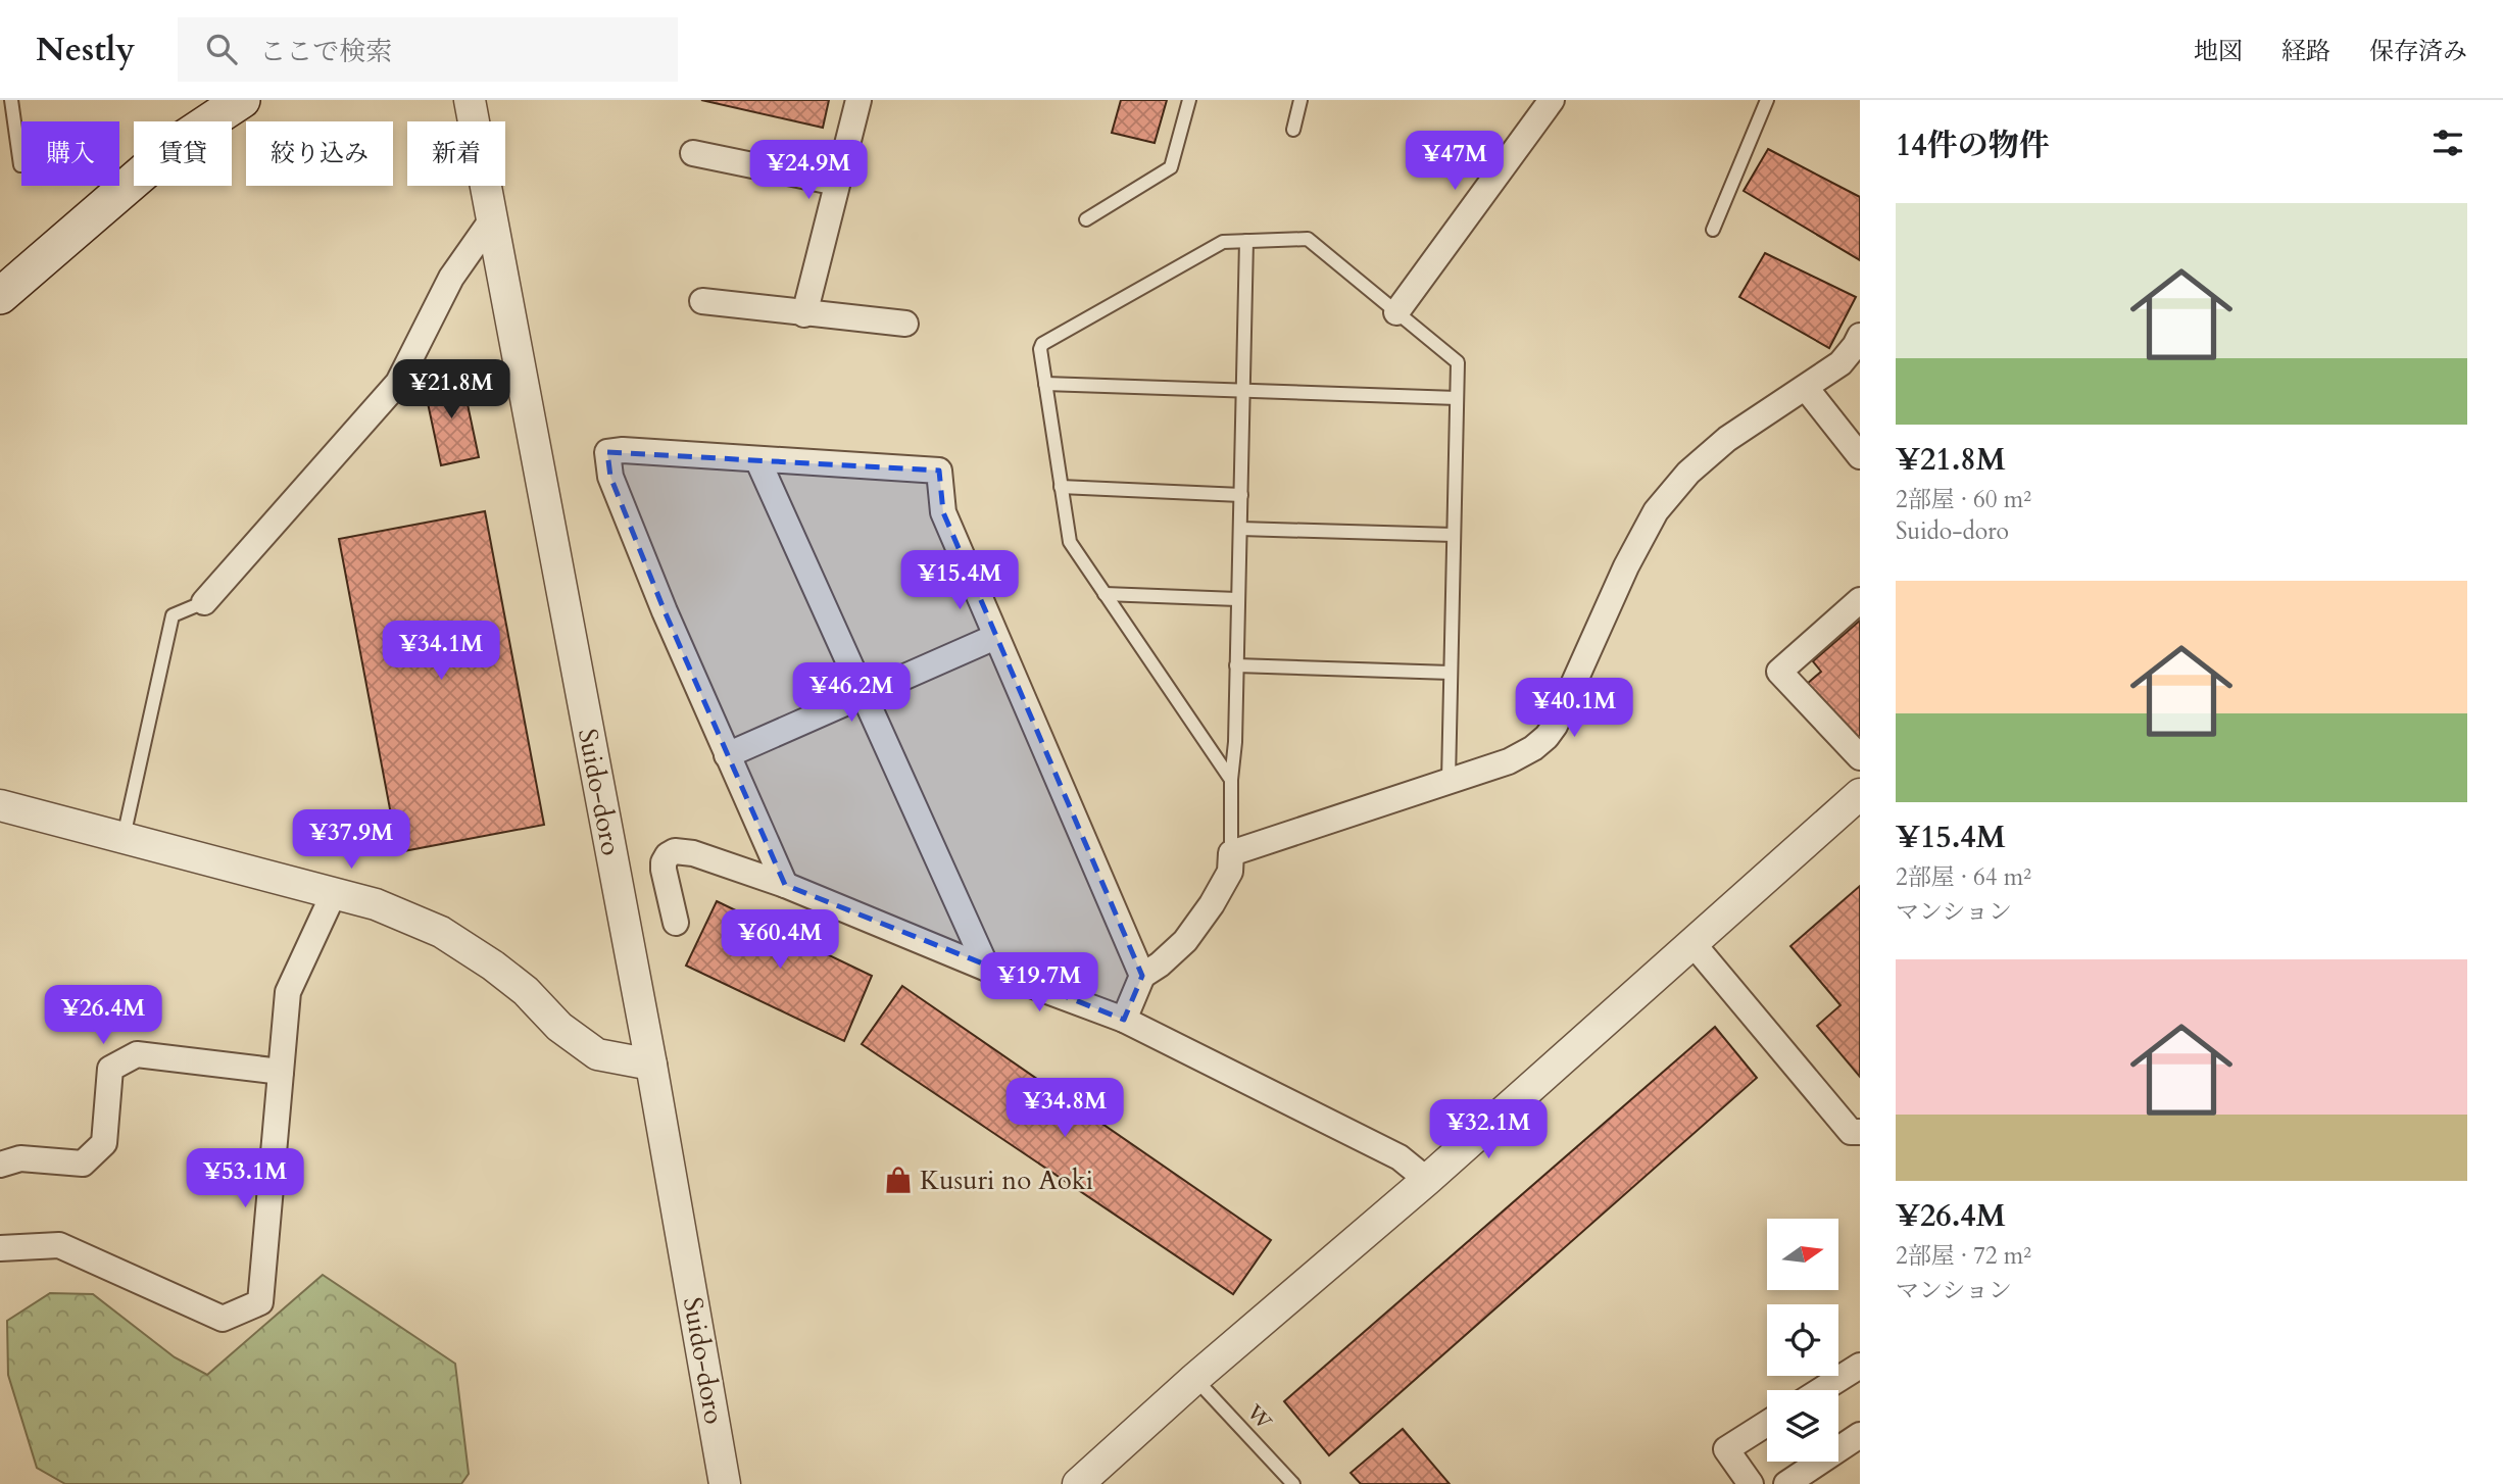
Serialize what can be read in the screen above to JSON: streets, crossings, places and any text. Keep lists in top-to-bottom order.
{
  "streets": {
    "street": ["Suido-doro"],
    "lane": ["ｗ"]
  },
  "places": {
    "shop": ["Kusuri no Aoki"]
  },
  "north": "right",
  "page": {
    "header": "Nestly",
    "search": "ここで検索",
    "nav": ["地図", "経路", "保存済み"],
    "heading": "14件の物件",
    "chip": [
      "購入",
      "賃貸",
      "絞り込み",
      "新着"
    ],
    "price": [
      "¥47M",
      "¥24.9M",
      "¥21.8M",
      "¥15.4M",
      "¥34.1M",
      "¥46.2M",
      "¥40.1M",
      "¥37.9M",
      "¥60.4M",
      "¥19.7M",
      "¥26.4M",
      "¥34.8M",
      "¥32.1M",
      "¥53.1M"
    ],
    "list": [
      {
        "name": "¥21.8M",
        "note": "2部屋 · 60 m² · Suido-doro"
      },
      {
        "name": "¥15.4M",
        "note": "2部屋 · 64 m² · マンション"
      },
      {
        "name": "¥26.4M",
        "note": "2部屋 · 72 m² · マンション"
      }
    ]
  }
}
